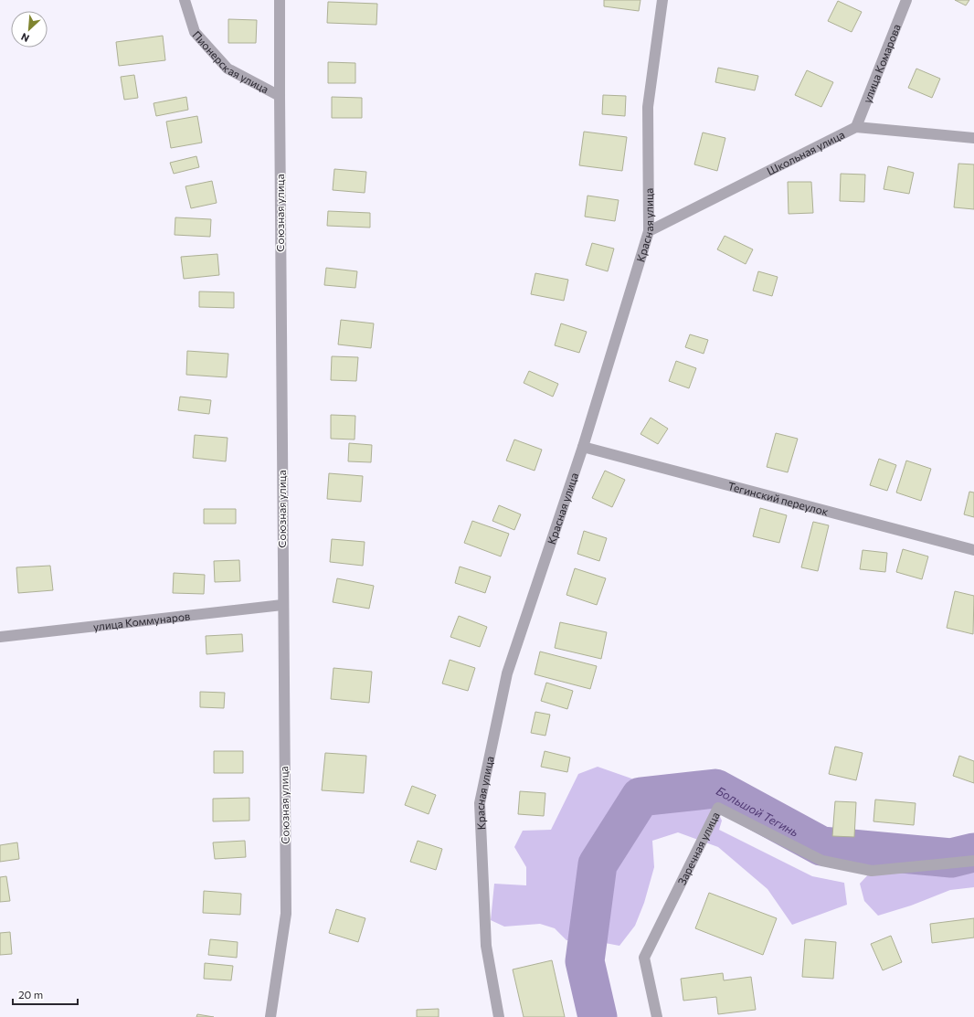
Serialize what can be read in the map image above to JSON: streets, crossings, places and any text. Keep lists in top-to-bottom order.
{
  "streets": {
    "street": [
      "Пионерская улица",
      "улица Комарова",
      "Школьная улица",
      "Союзная улица",
      "Красная улица",
      "Тегинский переулок",
      "улица Коммунаров",
      "Заречная улица"
    ]
  },
  "crossings": [
    ["Пионерская улица", "Союзная улица"],
    ["улица Комарова", "Школьная улица"],
    ["Школьная улица", "Красная улица"],
    ["Союзная улица", "улица Коммунаров"],
    ["Красная улица", "Тегинский переулок"]
  ],
  "water": ["Большой Тегинь"],
  "scale_bar": "20 m",
  "north": "bottom left"
}
